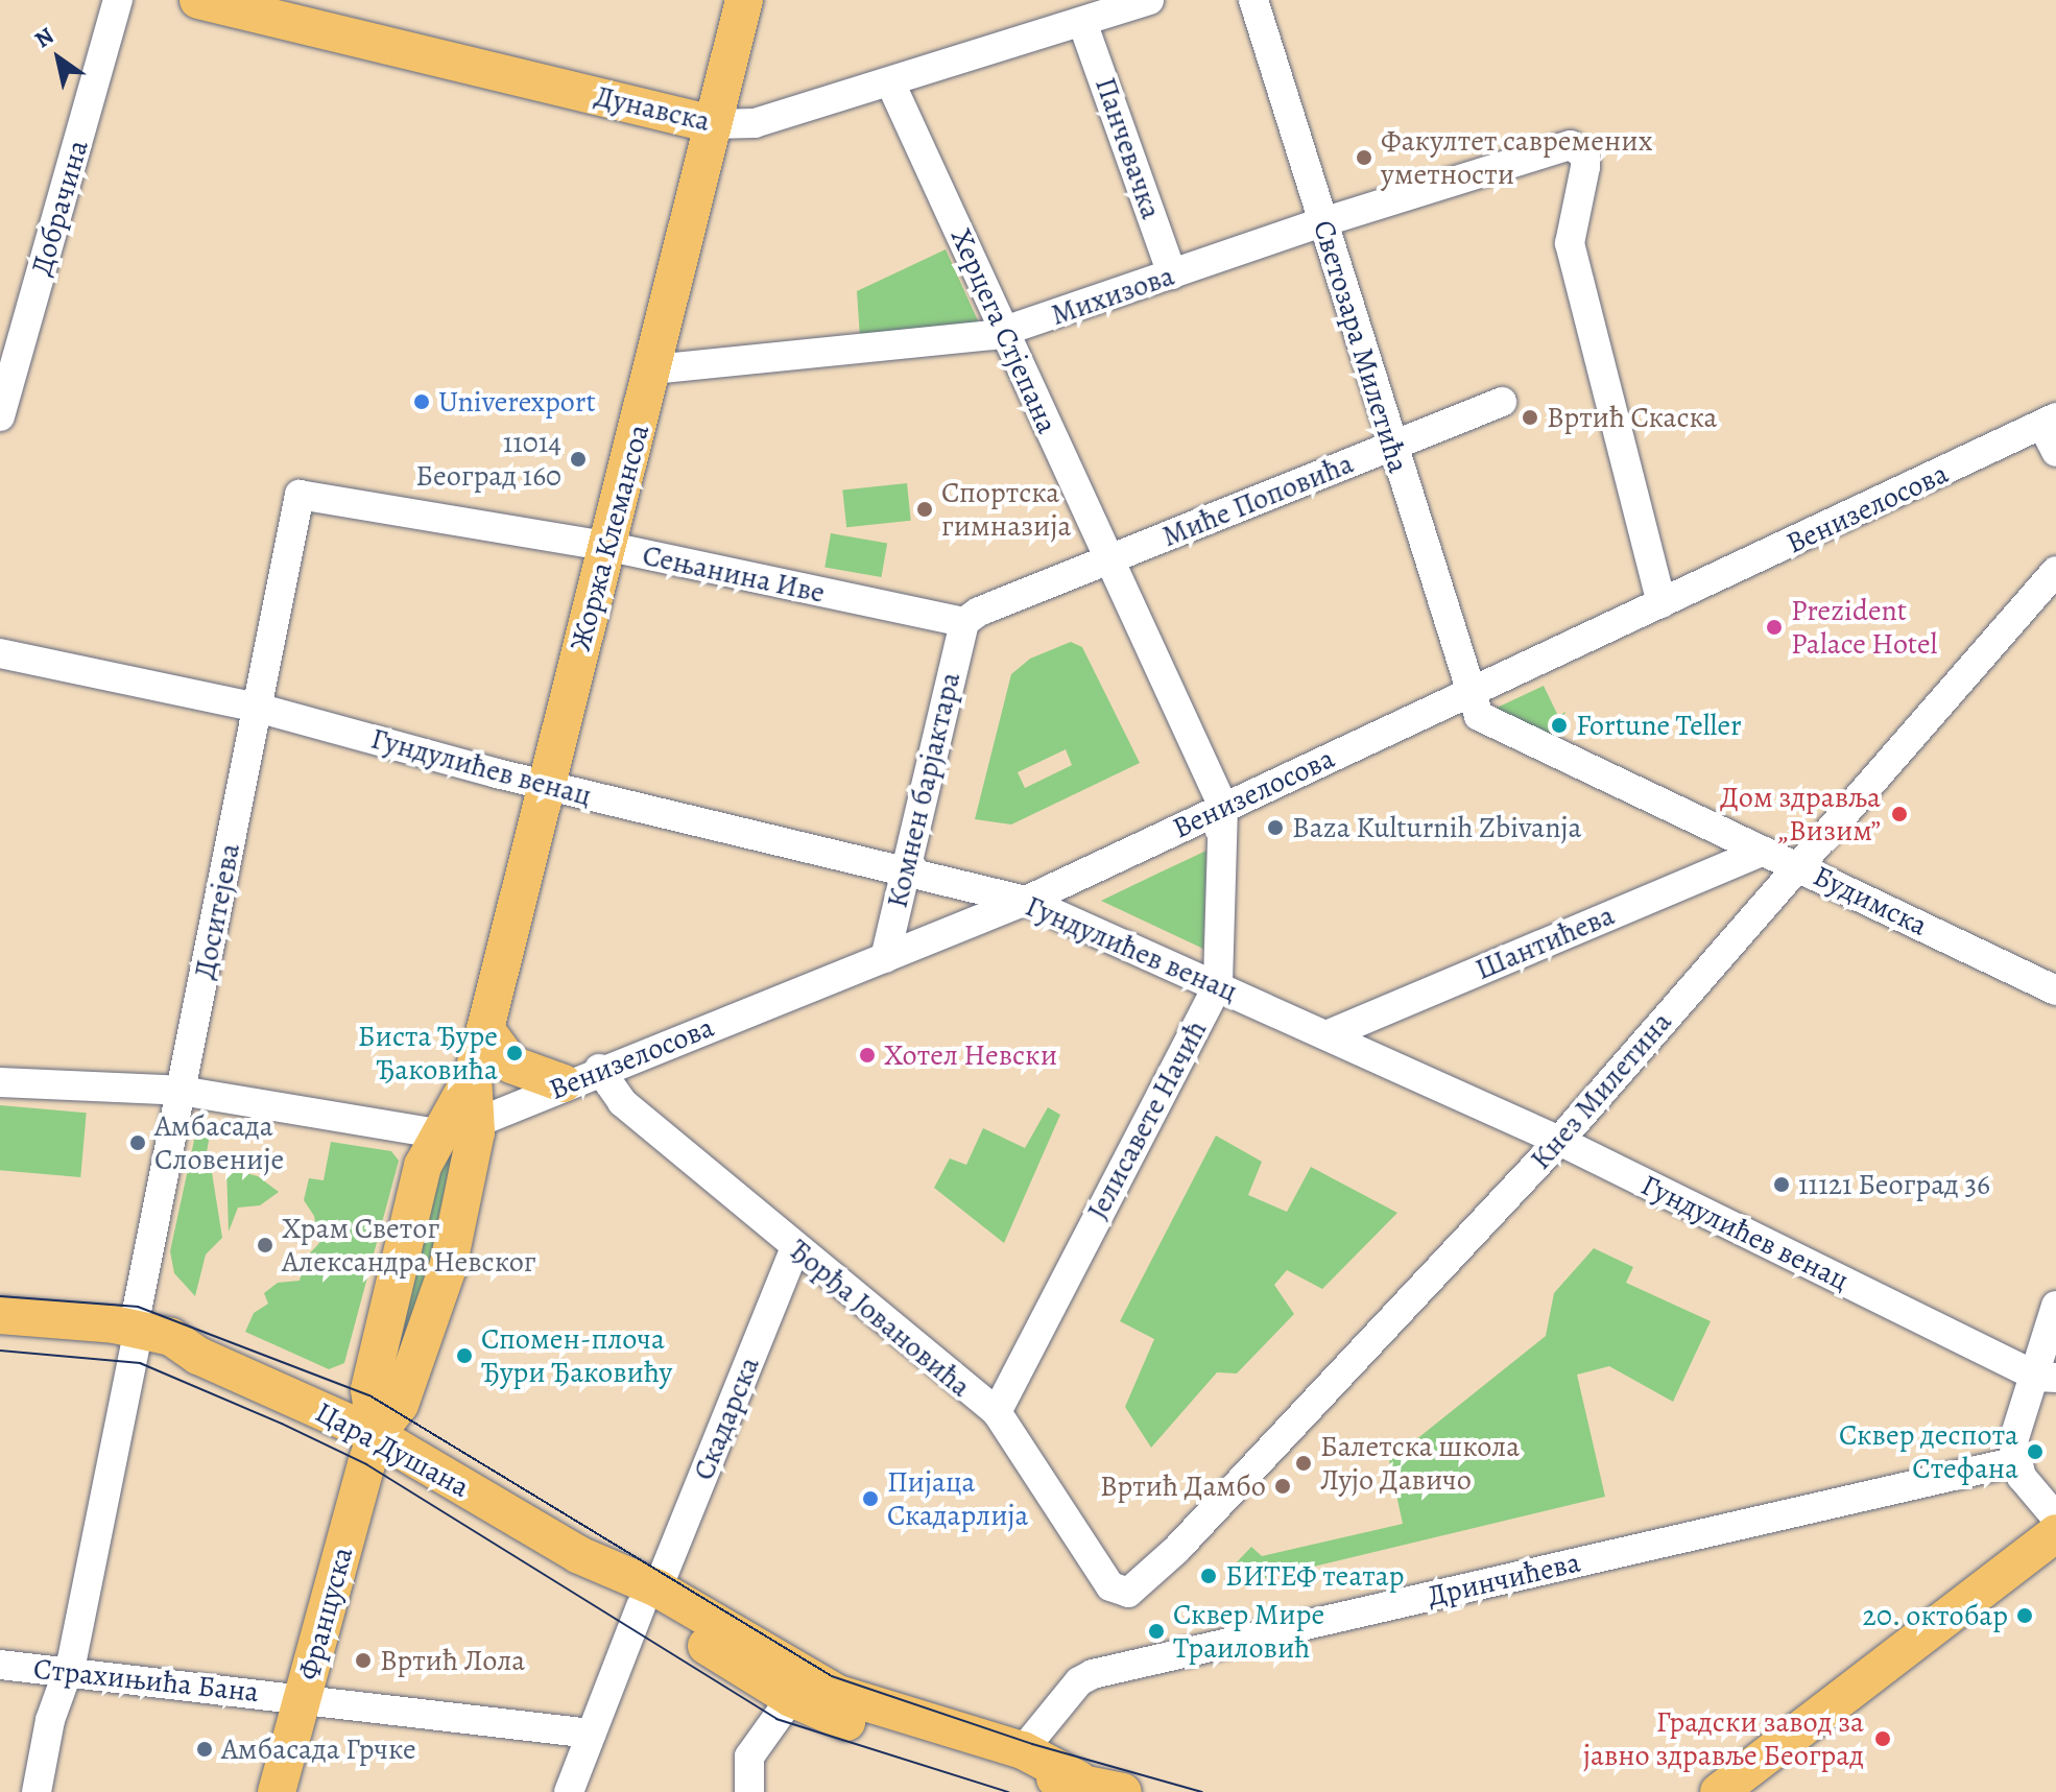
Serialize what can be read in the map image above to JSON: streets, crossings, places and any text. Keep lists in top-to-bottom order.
{
  "streets": {
    "main road": [
      "Дунавска",
      "Жоржа Клемансоа",
      "Цара Душана",
      "Француска"
    ],
    "street": [
      "Панчевачка",
      "Добрачина",
      "Михизова",
      "Херцега Стјепана",
      "Светозара Милетића",
      "Миће Поповића",
      "Венизелосова",
      "Сењанина Иве",
      "Гундулићев венац",
      "Комнен барјактара",
      "Будимска",
      "Доситејева",
      "Шантићева",
      "Кнез Милетина",
      "Јелисавете Начић",
      "Ђорђа Јовановића",
      "Скадарска",
      "Дринчићева",
      "Страхињића Бана"
    ]
  },
  "crossings": [
    ["Дунавска", "Панчевачка"],
    ["Дунавска", "Херцега Стјепана"],
    ["Дунавска", "Жоржа Клемансоа"],
    ["Панчевачка", "Михизова"],
    ["Михизова", "Херцега Стјепана"],
    ["Михизова", "Светозара Милетића"],
    ["Михизова", "Венизелосова"],
    ["Михизова", "Жоржа Клемансоа"],
    ["Херцега Стјепана", "Миће Поповића"],
    ["Херцега Стјепана", "Венизелосова"],
    ["Херцега Стјепана", "Јелисавете Начић"],
    ["Светозара Милетића", "Миће Поповића"],
    ["Светозара Милетића", "Венизелосова"],
    ["Светозара Милетића", "Будимска"],
    ["Венизелосова", "Жоржа Клемансоа"],
    ["Венизелосова", "Гундулићев венац"],
    ["Венизелосова", "Комнен барјактара"],
    ["Венизелосова", "Будимска"],
    ["Венизелосова", "Јелисавете Начић"],
    ["Венизелосова", "Ђорђа Јовановића"],
    ["Жоржа Клемансоа", "Сењанина Иве"],
    ["Жоржа Клемансоа", "Гундулићев венац"],
    ["Жоржа Клемансоа", "Цара Душана"],
    ["Жоржа Клемансоа", "Француска"],
    ["Сењанина Иве", "Комнен барјактара"],
    ["Сењанина Иве", "Доситејева"],
    ["Гундулићев венац", "Комнен барјактара"],
    ["Гундулићев венац", "Доситејева"],
    ["Гундулићев венац", "Шантићева"],
    ["Гундулићев венац", "Кнез Милетина"],
    ["Гундулићев венац", "Јелисавете Начић"],
    ["Будимска", "Шантићева"],
    ["Будимска", "Кнез Милетина"],
    ["Доситејева", "Цара Душана"],
    ["Доситејева", "Страхињића Бана"],
    ["Кнез Милетина", "Ђорђа Јовановића"],
    ["Јелисавете Начић", "Ђорђа Јовановића"],
    ["Ђорђа Јовановића", "Скадарска"],
    ["Скадарска", "Цара Душана"],
    ["Скадарска", "Страхињића Бана"],
    ["Цара Душана", "Француска"],
    ["Француска", "Страхињића Бана"]
  ],
  "places": [
    "Факултет савремених уметности",
    "Univerexport",
    "Вртић Скаска",
    "11014 Београд 160",
    "Спортска гимназија",
    "Prezident Palace Hotel",
    "Fortune Teller",
    "Дом здравља „Визим”",
    "Baza Kulturnih Zbivanja",
    "Биста Ђуре Ђаковића",
    "Хотел Невски",
    "Амбасада Словеније",
    "11121 Београд 36",
    "Храм Светог Александра Невског",
    "Спомен-плоча Ђури Ђаковићу",
    "Сквер деспота Стефана",
    "Балетска школа Лујо Давичо",
    "Вртић Дамбо",
    "Пијаца Скадарлија",
    "БИТЕФ театар",
    "20. октобар",
    "Сквер Мире Траиловић",
    "Вртић Лола",
    "Градски завод за јавно здравље Београд",
    "Амбасада Грчке"
  ],
  "north": "top left"
}
